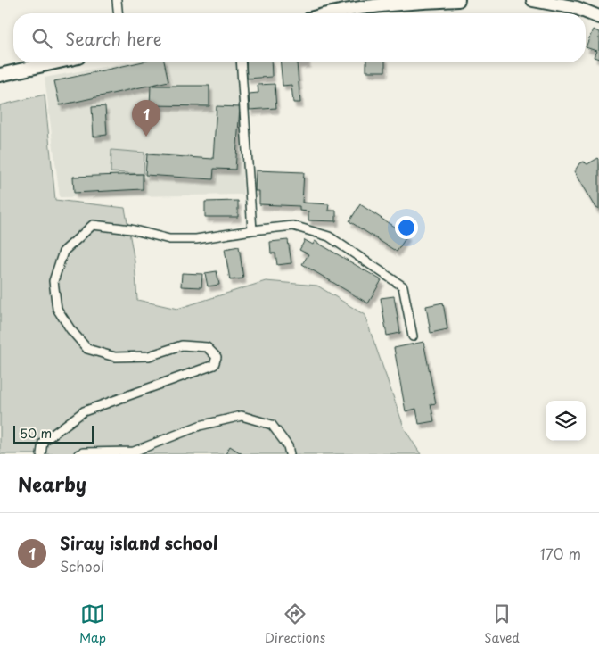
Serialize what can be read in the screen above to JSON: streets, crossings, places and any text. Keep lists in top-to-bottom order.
{
  "scale_bar": "50 m",
  "page": {
    "search": "Search here",
    "pins": "1",
    "scale": "50 m",
    "heading": "Nearby",
    "list": [
      {
        "mark": "1",
        "name": "Siray island school",
        "note": "School",
        "value": "170 m"
      }
    ],
    "nav": ["Map", "Directions", "Saved"]
  }
}
